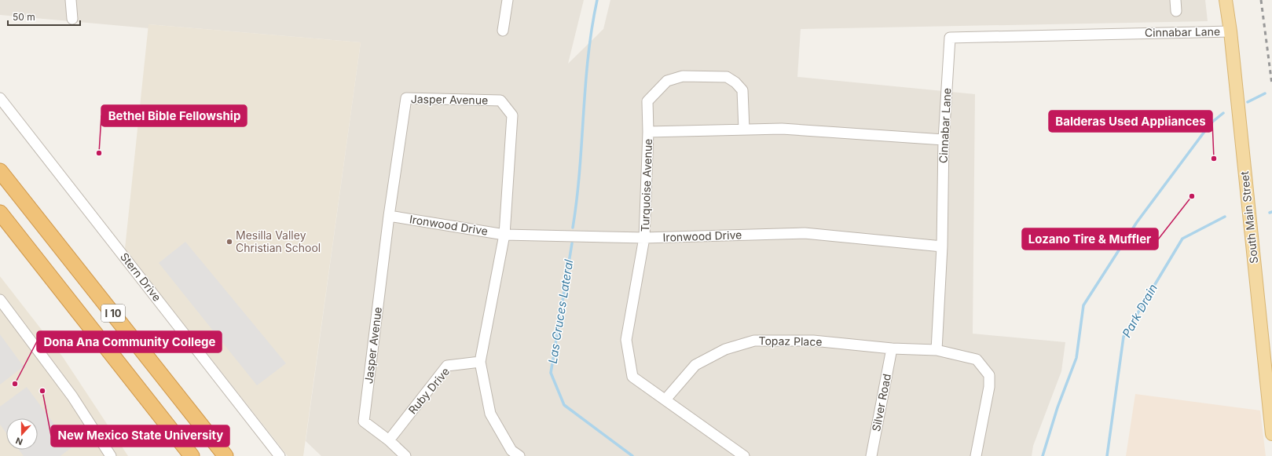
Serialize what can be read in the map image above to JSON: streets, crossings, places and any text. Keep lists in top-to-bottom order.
{
  "streets": {
    "highway": ["I 10"],
    "main road": ["South Main Street"],
    "street": [
      "Cinnabar Lane",
      "Jasper Avenue",
      "Turquoise Avenue",
      "Ironwood Drive",
      "Stern Drive",
      "Topaz Place",
      "Ruby Drive",
      "Silver Road"
    ]
  },
  "crossings": [
    ["Cinnabar Lane", "Turquoise Avenue"],
    ["Cinnabar Lane", "South Main Street"],
    ["Cinnabar Lane", "Ironwood Drive"],
    ["Cinnabar Lane", "Topaz Place"],
    ["Jasper Avenue", "Ironwood Drive"],
    ["Jasper Avenue", "Ruby Drive"],
    ["Turquoise Avenue", "Ironwood Drive"],
    ["Turquoise Avenue", "Topaz Place"],
    ["Topaz Place", "Silver Road"]
  ],
  "water": ["Park Drain", "Las Cruces Lateral"],
  "places": [
    "Bethel Bible Fellowship",
    "Balderas Used Appliances",
    "Lozano Tire & Muffler",
    "Mesilla Valley Christian School",
    "Dona Ana Community College",
    "New Mexico State University"
  ],
  "scale_bar": "50 m",
  "north": "bottom"
}
